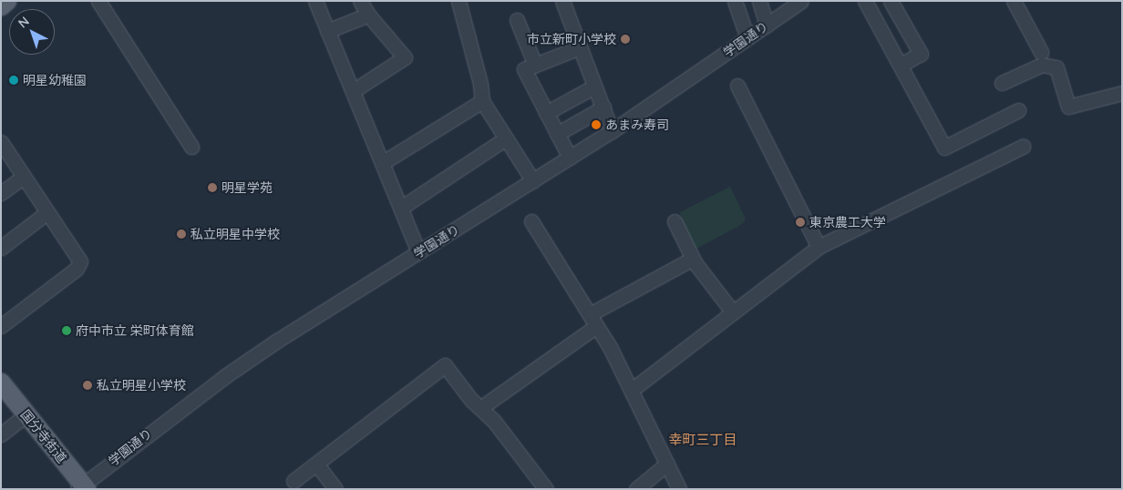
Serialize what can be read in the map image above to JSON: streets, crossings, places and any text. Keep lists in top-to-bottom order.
{
  "streets": {
    "main road": ["国分寺街道"],
    "street": ["学園通り"]
  },
  "crossings": [
    ["学園通り", "国分寺街道"]
  ],
  "districts": ["幸町三丁目"],
  "places": [
    "市立新町小学校",
    "明星幼稚園",
    "あまみ寿司",
    "明星学苑",
    "東京農工大学",
    "私立明星中学校",
    "府中市立 栄町体育館",
    "私立明星小学校"
  ],
  "north": "top left"
}
